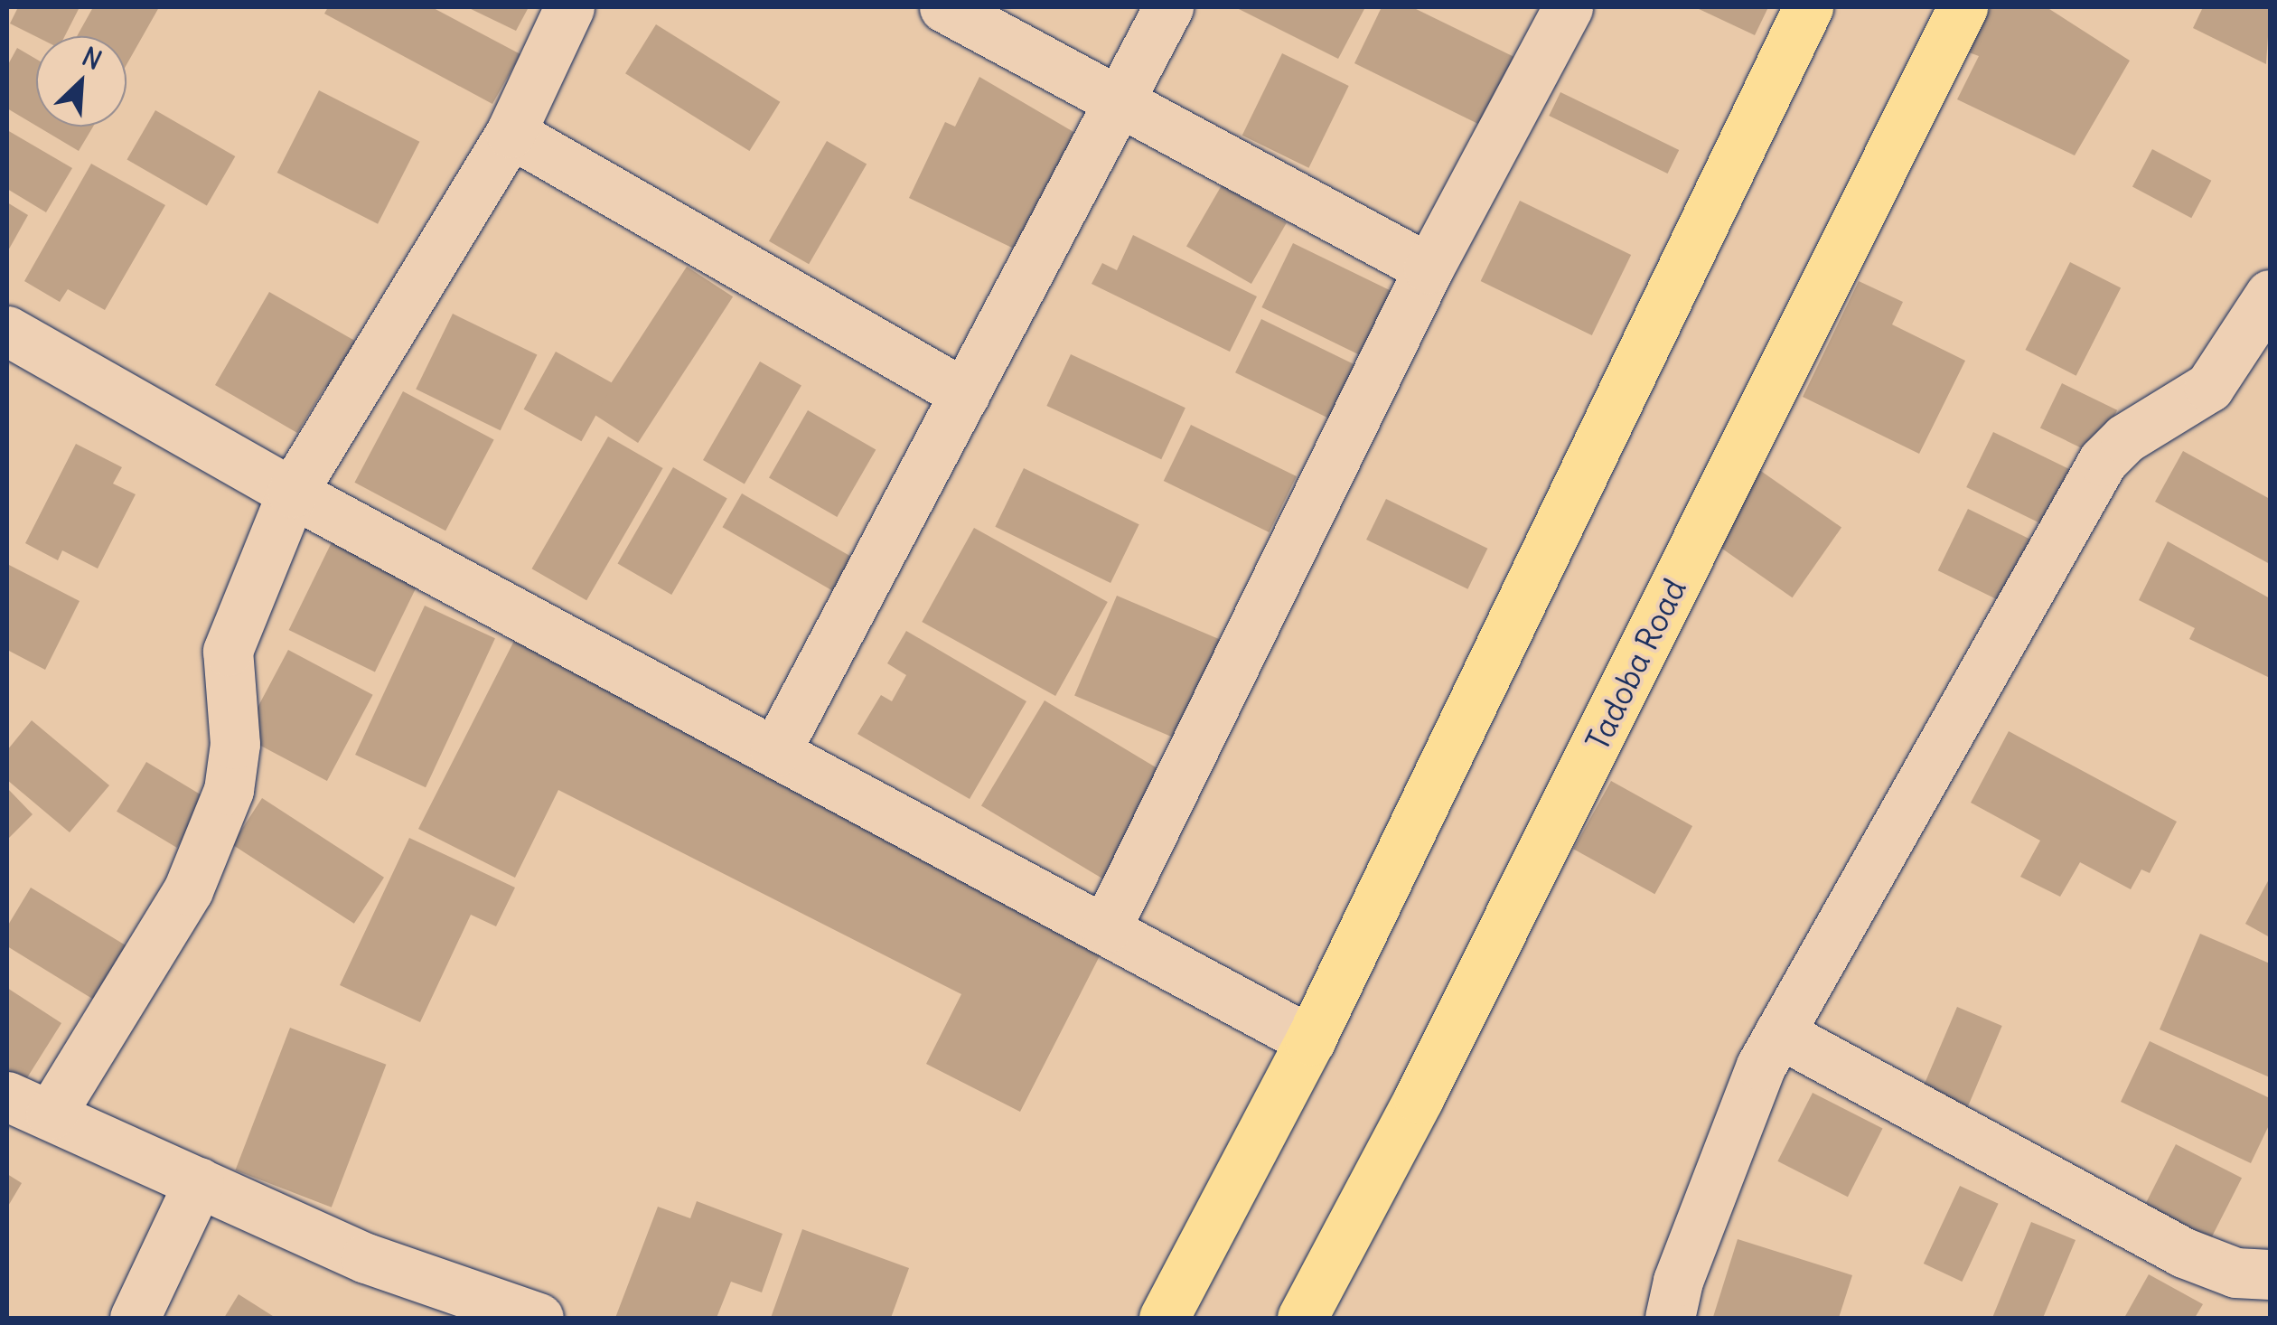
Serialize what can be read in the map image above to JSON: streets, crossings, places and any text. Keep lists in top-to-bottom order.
{
  "streets": {
    "main road": ["Tadoba Road"]
  },
  "north": "top right"
}
